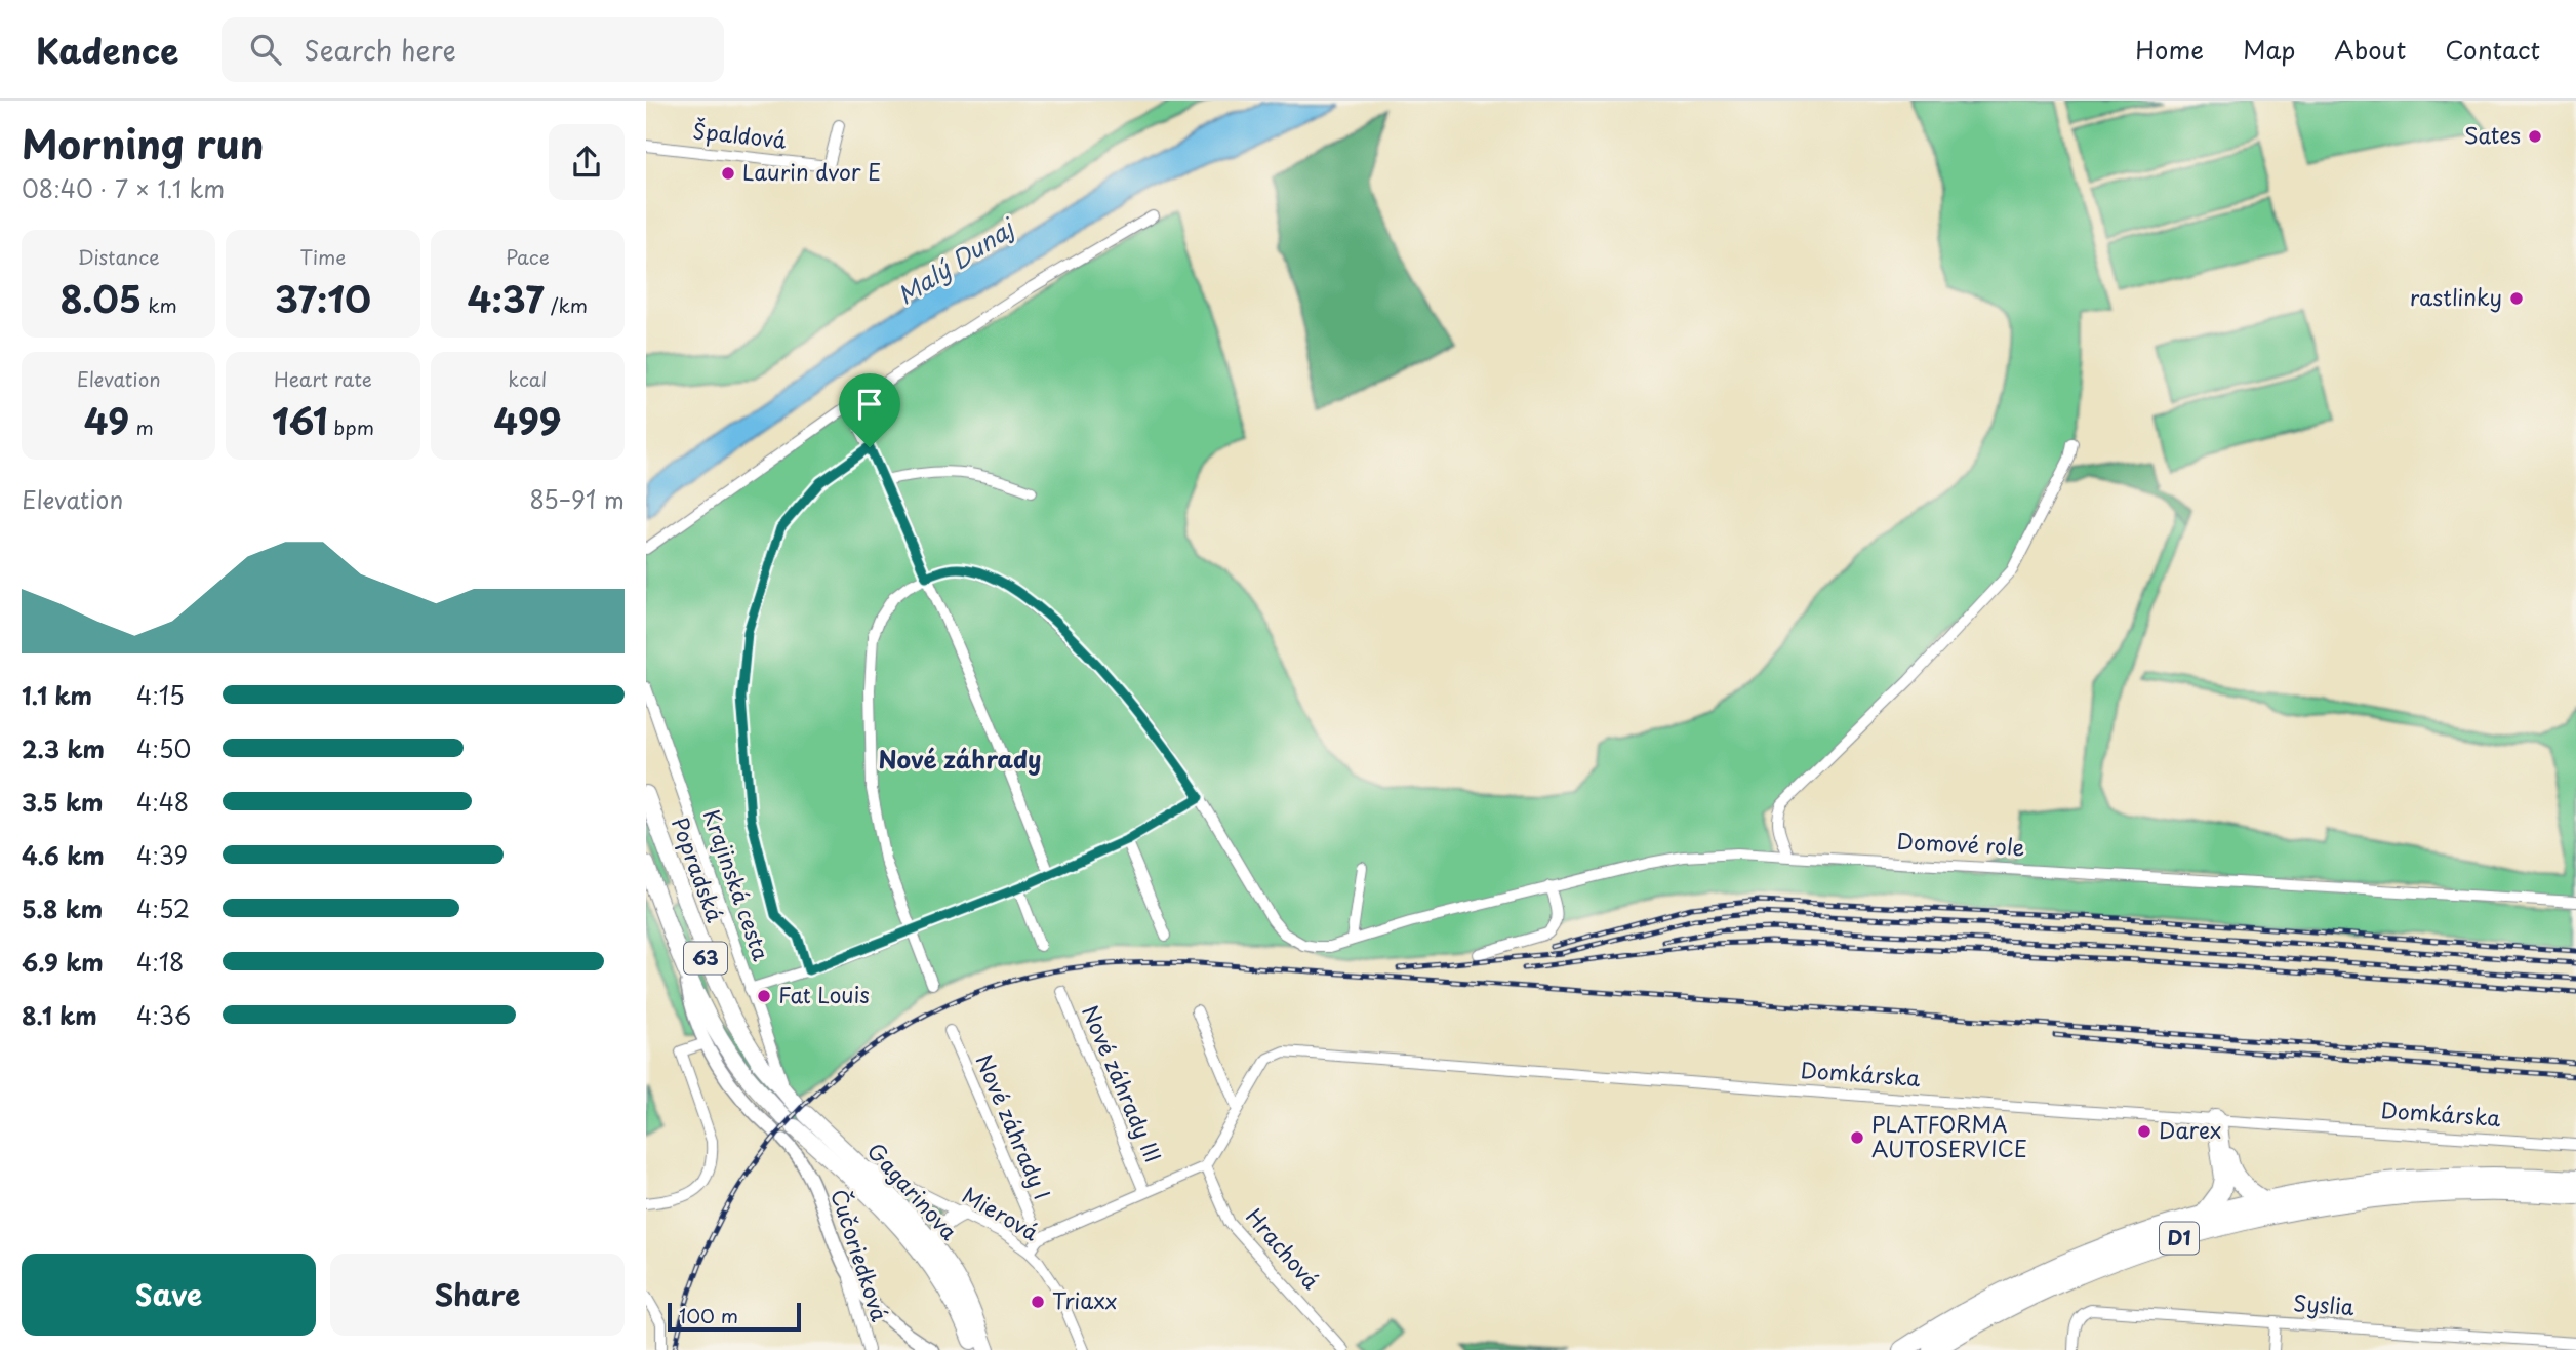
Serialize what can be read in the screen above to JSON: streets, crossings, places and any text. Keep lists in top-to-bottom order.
{
  "streets": {
    "highway": ["D1"],
    "main road": ["Popradská", "63", "Gagarinova"],
    "street": [
      "Špaldová",
      "Domové role",
      "Krajinská cesta",
      "Domkárska",
      "Nové záhrady III",
      "Nové záhrady I",
      "Mierová",
      "Hrachová",
      "Čučoriedková",
      "Syslia"
    ]
  },
  "crossings": [
    ["Popradská", "Krajinská cesta"],
    ["Popradská", "Gagarinova"],
    ["Popradská", "Čučoriedková"],
    ["Krajinská cesta", "Gagarinova"],
    ["Krajinská cesta", "Čučoriedková"],
    ["Domkárska", "Hrachová"],
    ["Gagarinova", "Mierová"],
    ["Gagarinova", "Čučoriedková"]
  ],
  "districts": ["Nové záhrady"],
  "water": ["Malý Dunaj"],
  "places": [
    "Sates",
    "Laurin dvor E",
    "rastlinky",
    "Fat Louis",
    "Darex",
    "PLATFORMA AUTOSERVICE",
    "Triaxx"
  ],
  "scale_bar": "100 m",
  "page": {
    "header": "Kadence",
    "search": "Search here",
    "nav": [
      "Home",
      "Map",
      "About",
      "Contact"
    ],
    "heading": ["Morning run", "08:40 · 7 × 1.1 km"],
    "stats": [
      ["Distance", "8.05 km"],
      ["Time", "37:10"],
      ["Pace", "4:37 /km"],
      ["Elevation", "49 m"],
      ["Heart rate", "161 bpm"],
      ["kcal", "499"]
    ],
    "chart": ["Elevation", "85–91 m"],
    "list": [
      {
        "name": "1.1 km",
        "note": "4:15"
      },
      {
        "name": "2.3 km",
        "note": "4:50"
      },
      {
        "name": "3.5 km",
        "note": "4:48"
      },
      {
        "name": "4.6 km",
        "note": "4:39"
      },
      {
        "name": "5.8 km",
        "note": "4:52"
      },
      {
        "name": "6.9 km",
        "note": "4:18"
      },
      {
        "name": "8.1 km",
        "note": "4:36"
      }
    ],
    "buttons": ["Save", "Share"],
    "scale": "100 m"
  }
}
